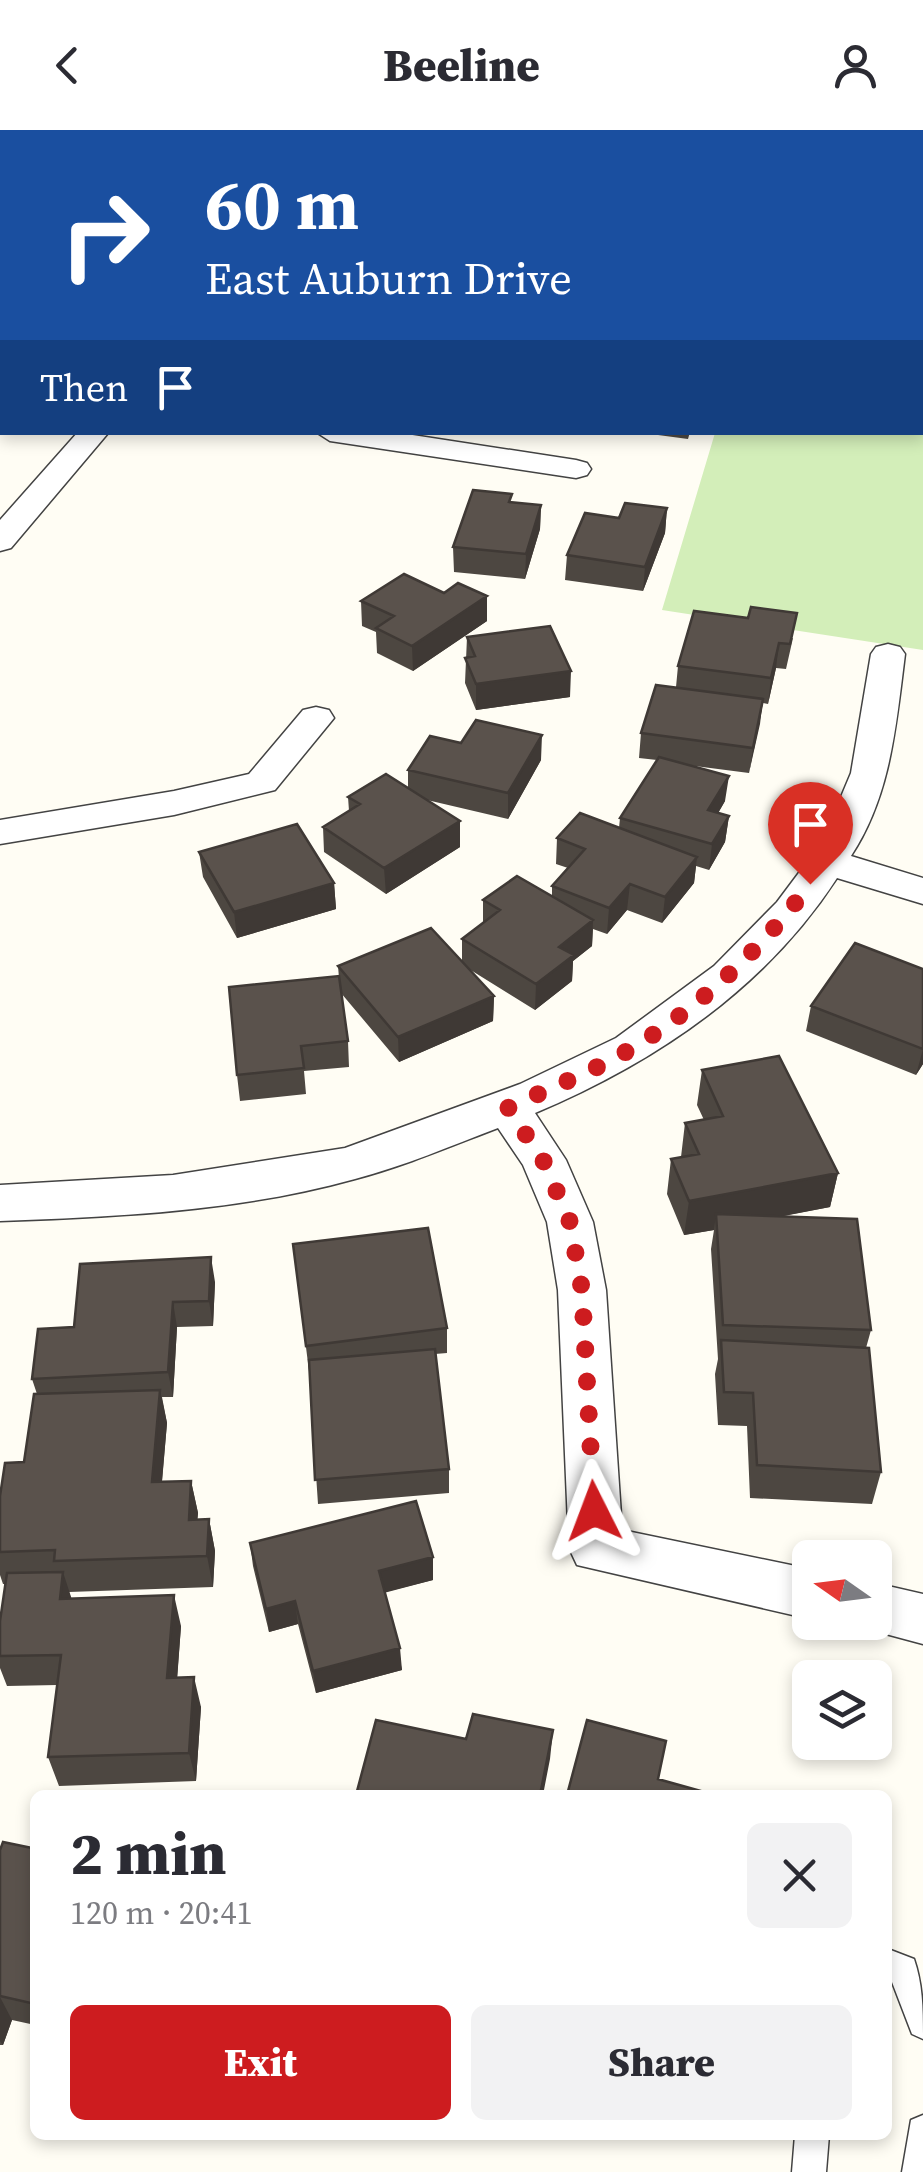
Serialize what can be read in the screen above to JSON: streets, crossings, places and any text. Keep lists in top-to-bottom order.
{
  "north": "left",
  "page": {
    "header": "Beeline",
    "turn": ["60 m", "East Auburn Drive"],
    "then": "Then",
    "heading": ["2 min", "120 m · 20:41"],
    "buttons": ["Exit", "Share"]
  }
}
